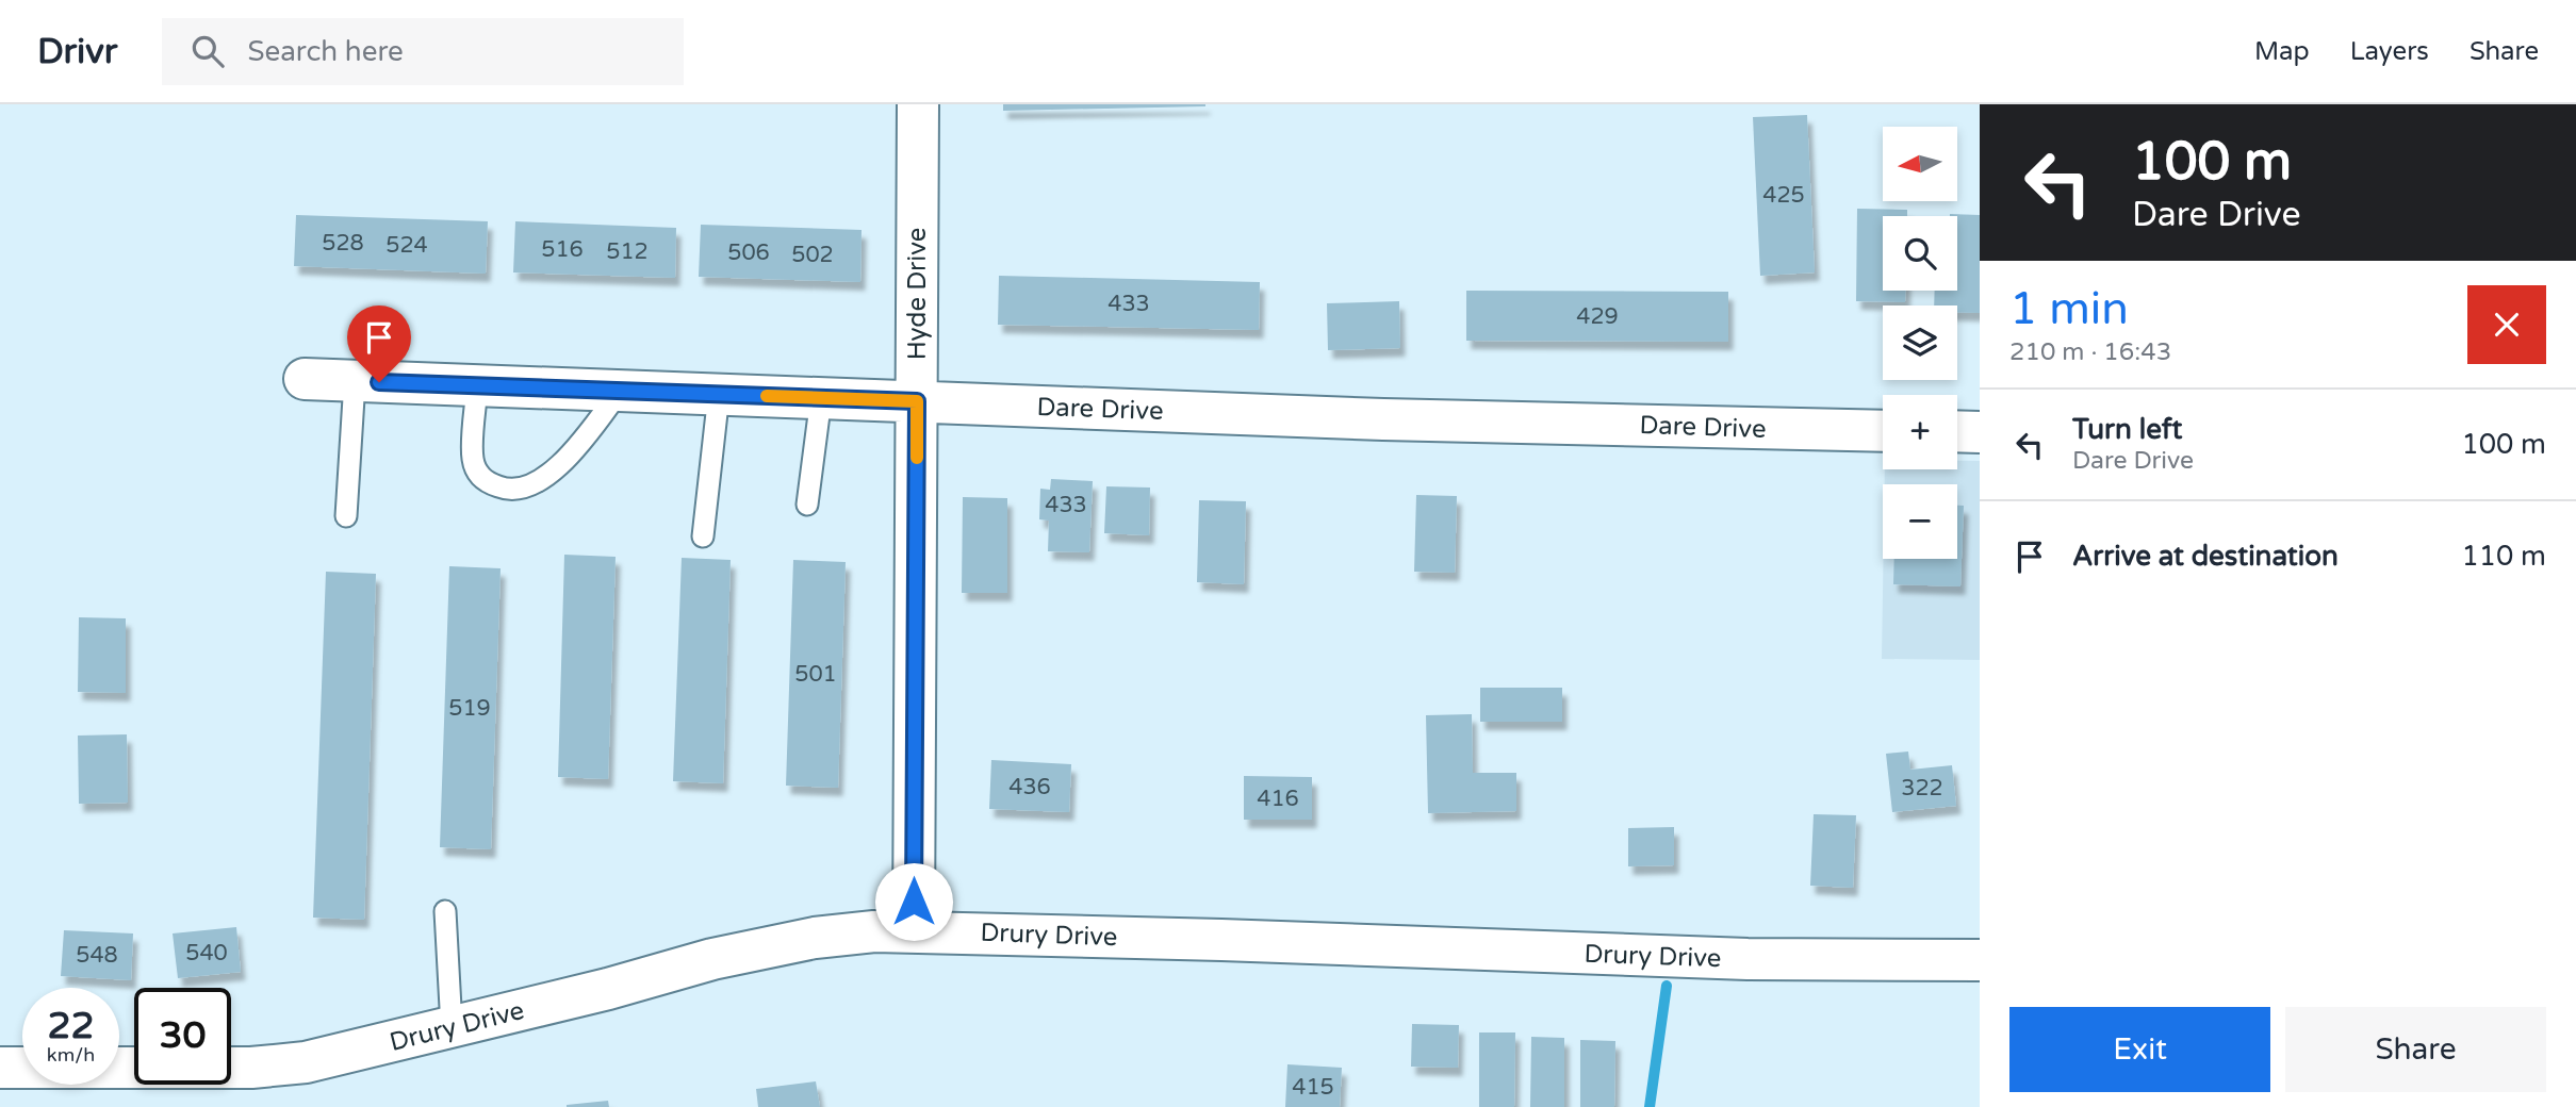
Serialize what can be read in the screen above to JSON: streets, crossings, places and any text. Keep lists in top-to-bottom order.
{
  "streets": {
    "street": ["Hyde Drive", "Dare Drive", "Drury Drive"]
  },
  "crossings": [
    ["Hyde Drive", "Dare Drive"],
    ["Hyde Drive", "Drury Drive"]
  ],
  "house_numbers": [
    "425",
    "528",
    "524",
    "516",
    "512",
    "506",
    "502",
    "433",
    "429",
    "433",
    "501",
    "519",
    "436",
    "322",
    "416",
    "540",
    "548",
    "415"
  ],
  "north": "left",
  "page": {
    "header": "Drivr",
    "search": "Search here",
    "nav": ["Map", "Layers", "Share"],
    "turn": ["100 m", "Dare Drive"],
    "map_buttons": ["+", "−"],
    "heading": ["1 min", "210 m · 16:43"],
    "list": [
      {
        "name": "Turn left",
        "note": "Dare Drive",
        "value": "100 m"
      },
      {
        "name": "Arrive at destination",
        "value": "110 m"
      }
    ],
    "speed": "22 km/h",
    "limit": "30",
    "buttons": ["Exit", "Share"]
  }
}
